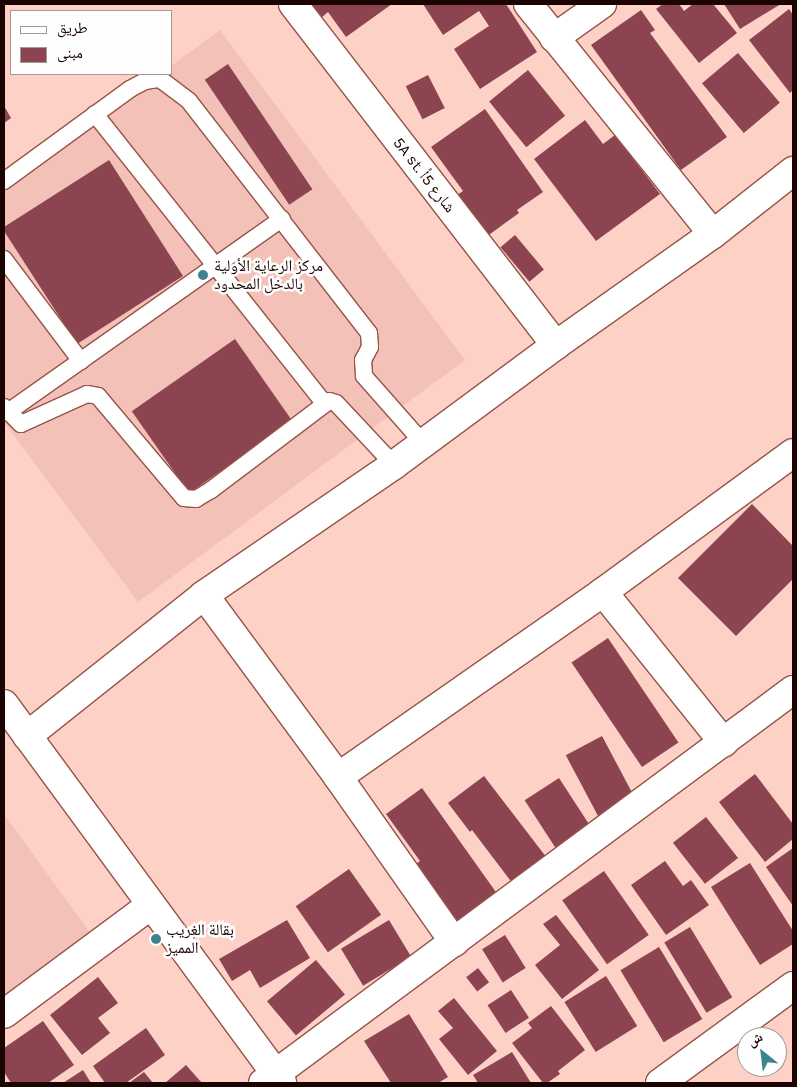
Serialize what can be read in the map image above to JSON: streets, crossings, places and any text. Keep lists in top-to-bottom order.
{
  "streets": {
    "street": ["5A st. شارع 5أ"]
  },
  "places": ["مركز الرعاية الأولية بالدخل المحدود", "بقالة الغريب المميز"],
  "legend": ["طريق", "مبنى"],
  "north": "top left"
}
